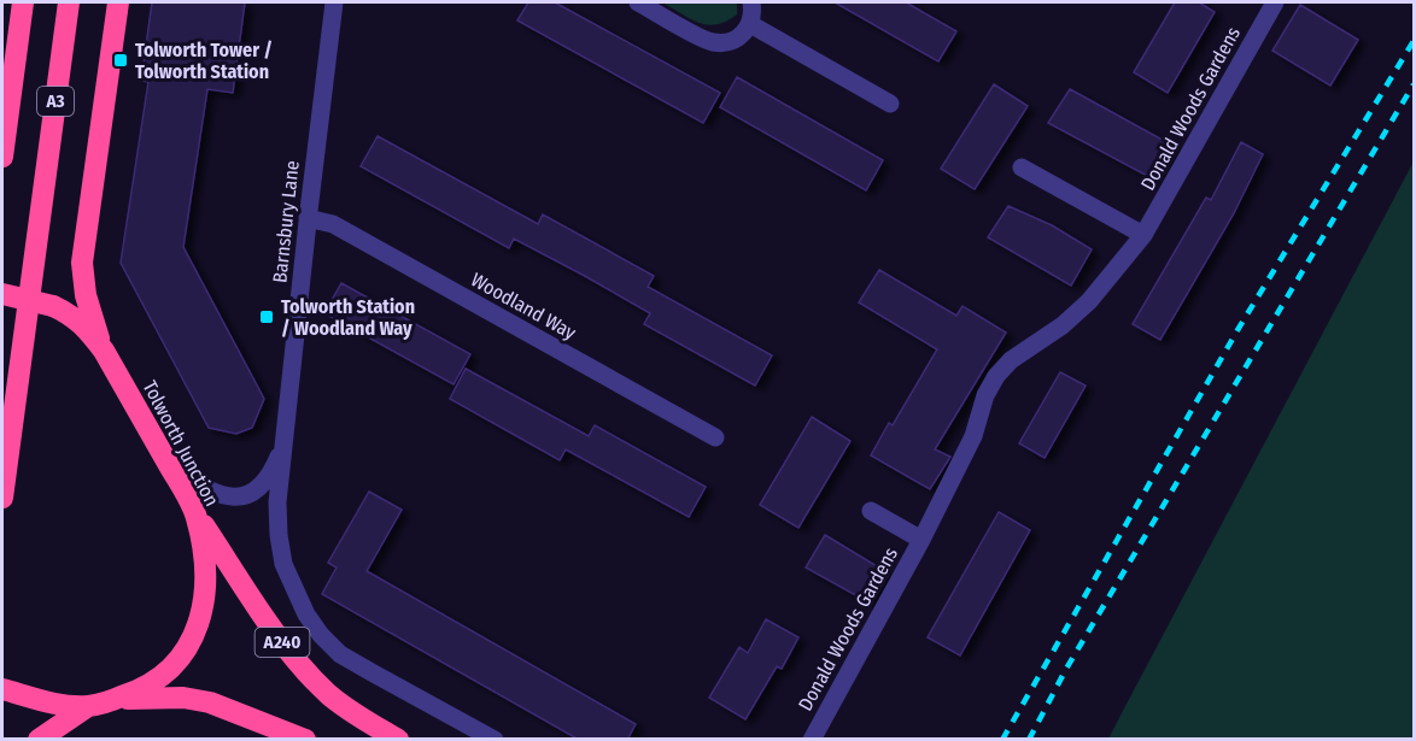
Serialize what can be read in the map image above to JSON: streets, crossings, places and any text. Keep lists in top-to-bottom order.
{
  "streets": {
    "highway": ["A3", "Tolworth Junction", "A240"],
    "street": ["Donald Woods Gardens", "Barnsbury Lane", "Woodland Way"]
  },
  "crossings": [
    ["Barnsbury Lane", "Woodland Way"],
    ["Barnsbury Lane", "Tolworth Junction"],
    ["Tolworth Junction", "A240"]
  ],
  "places": {
    "transit": ["Tolworth Tower / Tolworth Station", "Tolworth Station / Woodland Way"]
  }
}
